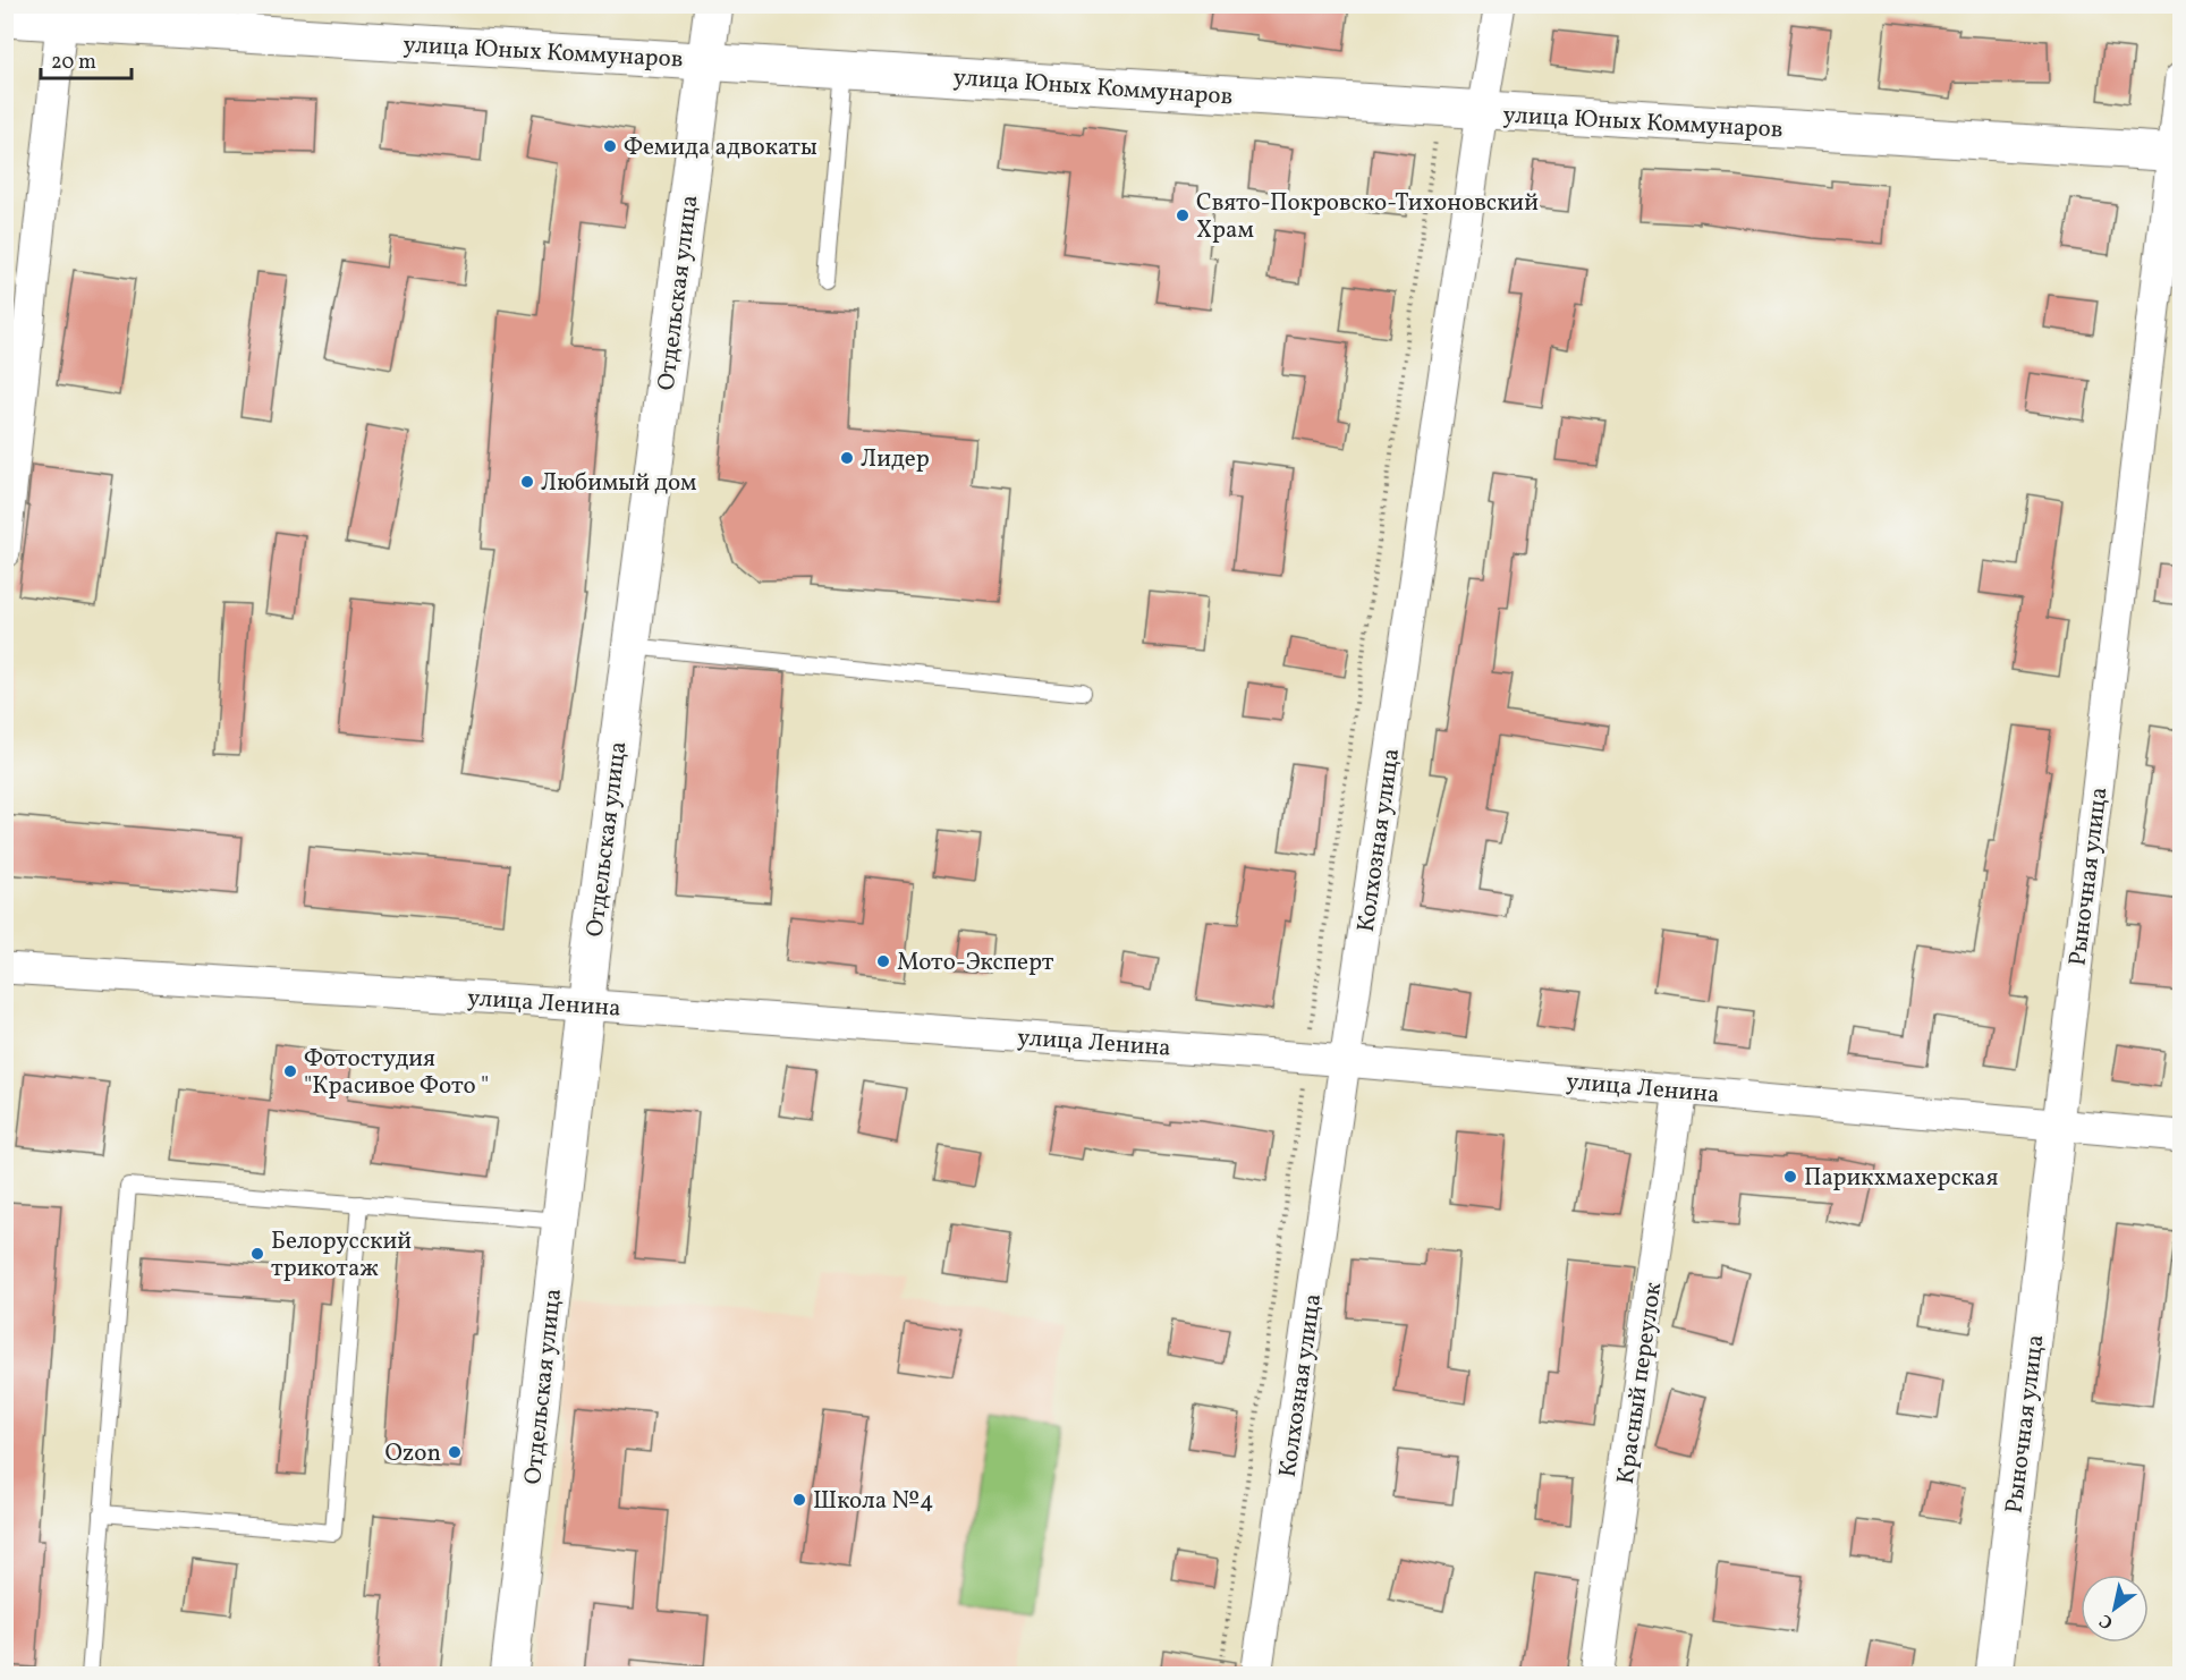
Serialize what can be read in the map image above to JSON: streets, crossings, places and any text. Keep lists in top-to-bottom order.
{
  "streets": {
    "street": [
      "улица Юных Коммунаров",
      "Отдельская улица",
      "Колхозная улица",
      "Рыночная улица",
      "улица Ленина",
      "Красный переулок"
    ]
  },
  "crossings": [
    ["улица Юных Коммунаров", "Отдельская улица"],
    ["улица Юных Коммунаров", "Колхозная улица"],
    ["улица Юных Коммунаров", "Рыночная улица"],
    ["Отдельская улица", "улица Ленина"],
    ["Колхозная улица", "улица Ленина"],
    ["Рыночная улица", "улица Ленина"],
    ["улица Ленина", "Красный переулок"]
  ],
  "places": [
    "Фемида адвокаты",
    "Свято-Покровско-Тихоновский Храм",
    "Лидер",
    "Любимый дом",
    "Мото-Эксперт",
    "Фотостудия \"Красивое Фото \"",
    "Парикхмахерская",
    "Белорусский трикотаж",
    "Ozon",
    "Школа №4"
  ],
  "scale_bar": "20 m",
  "north": "bottom left"
}
